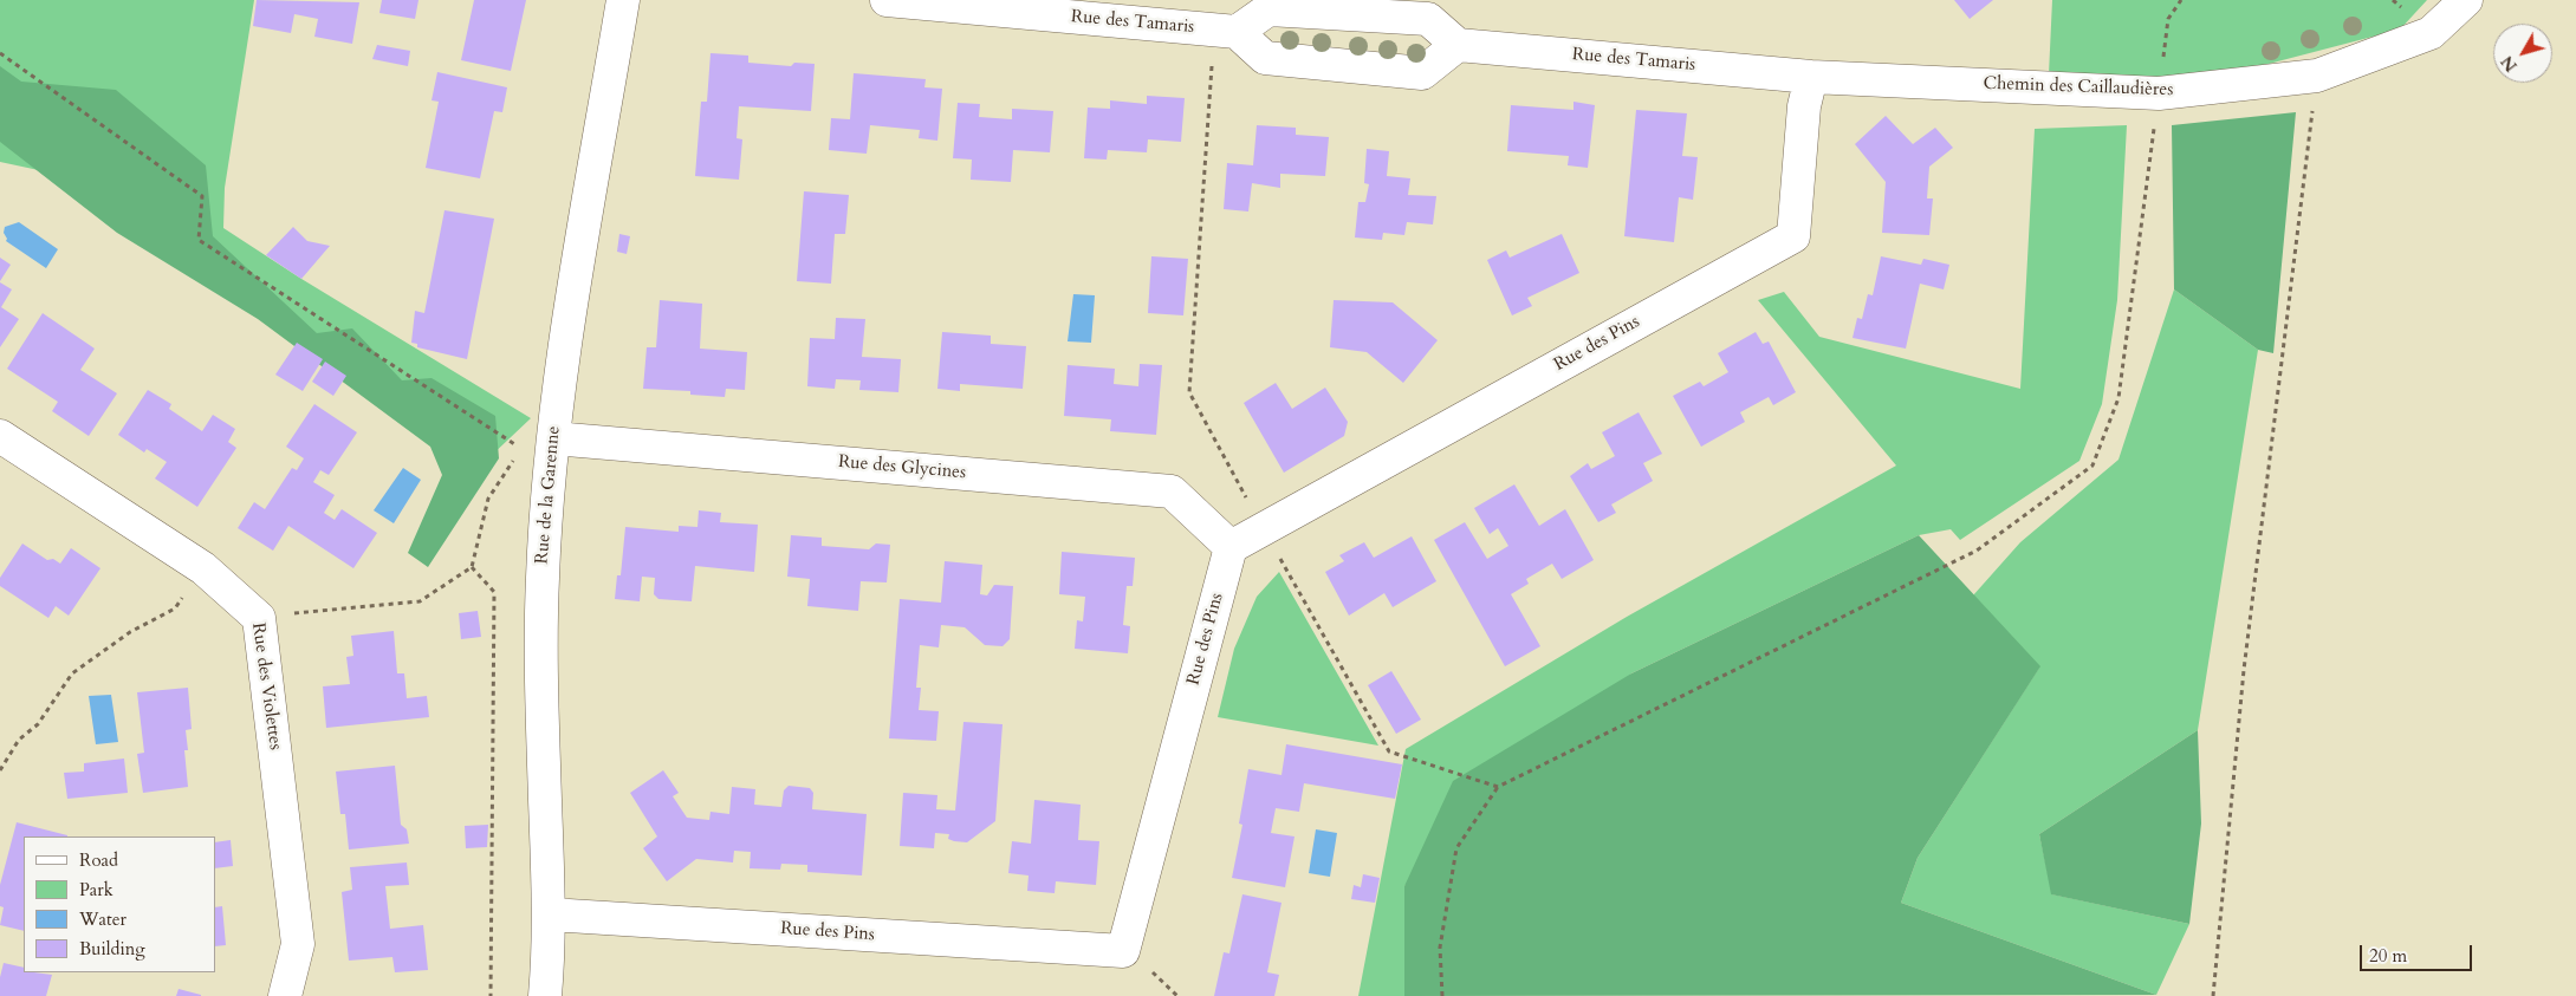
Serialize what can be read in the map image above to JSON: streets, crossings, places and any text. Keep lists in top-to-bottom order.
{
  "streets": {
    "street": [
      "Rue des Tamaris",
      "Chemin des Caillaudières",
      "Rue des Pins",
      "Rue des Glycines",
      "Rue de la Garenne",
      "Rue des Violettes"
    ]
  },
  "crossings": [
    ["Rue des Tamaris", "Chemin des Caillaudières"],
    ["Rue des Tamaris", "Rue des Pins"],
    ["Chemin des Caillaudières", "Rue des Pins"],
    ["Rue des Pins", "Rue des Glycines"],
    ["Rue des Pins", "Rue de la Garenne"],
    ["Rue des Glycines", "Rue de la Garenne"]
  ],
  "legend": [
    "Road",
    "Park",
    "Water",
    "Building"
  ],
  "scale_bar": "20 m",
  "north": "bottom left"
}
